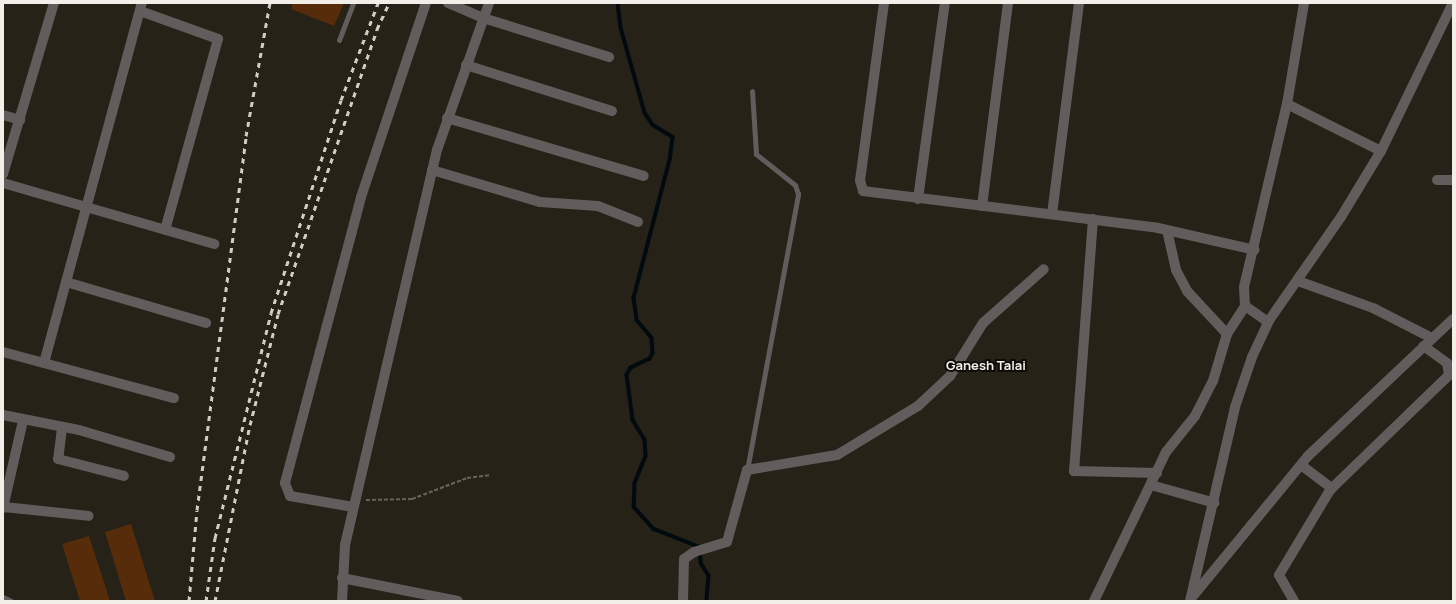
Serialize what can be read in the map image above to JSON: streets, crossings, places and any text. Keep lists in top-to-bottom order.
{
  "districts": ["Ganesh Talai"]
}
